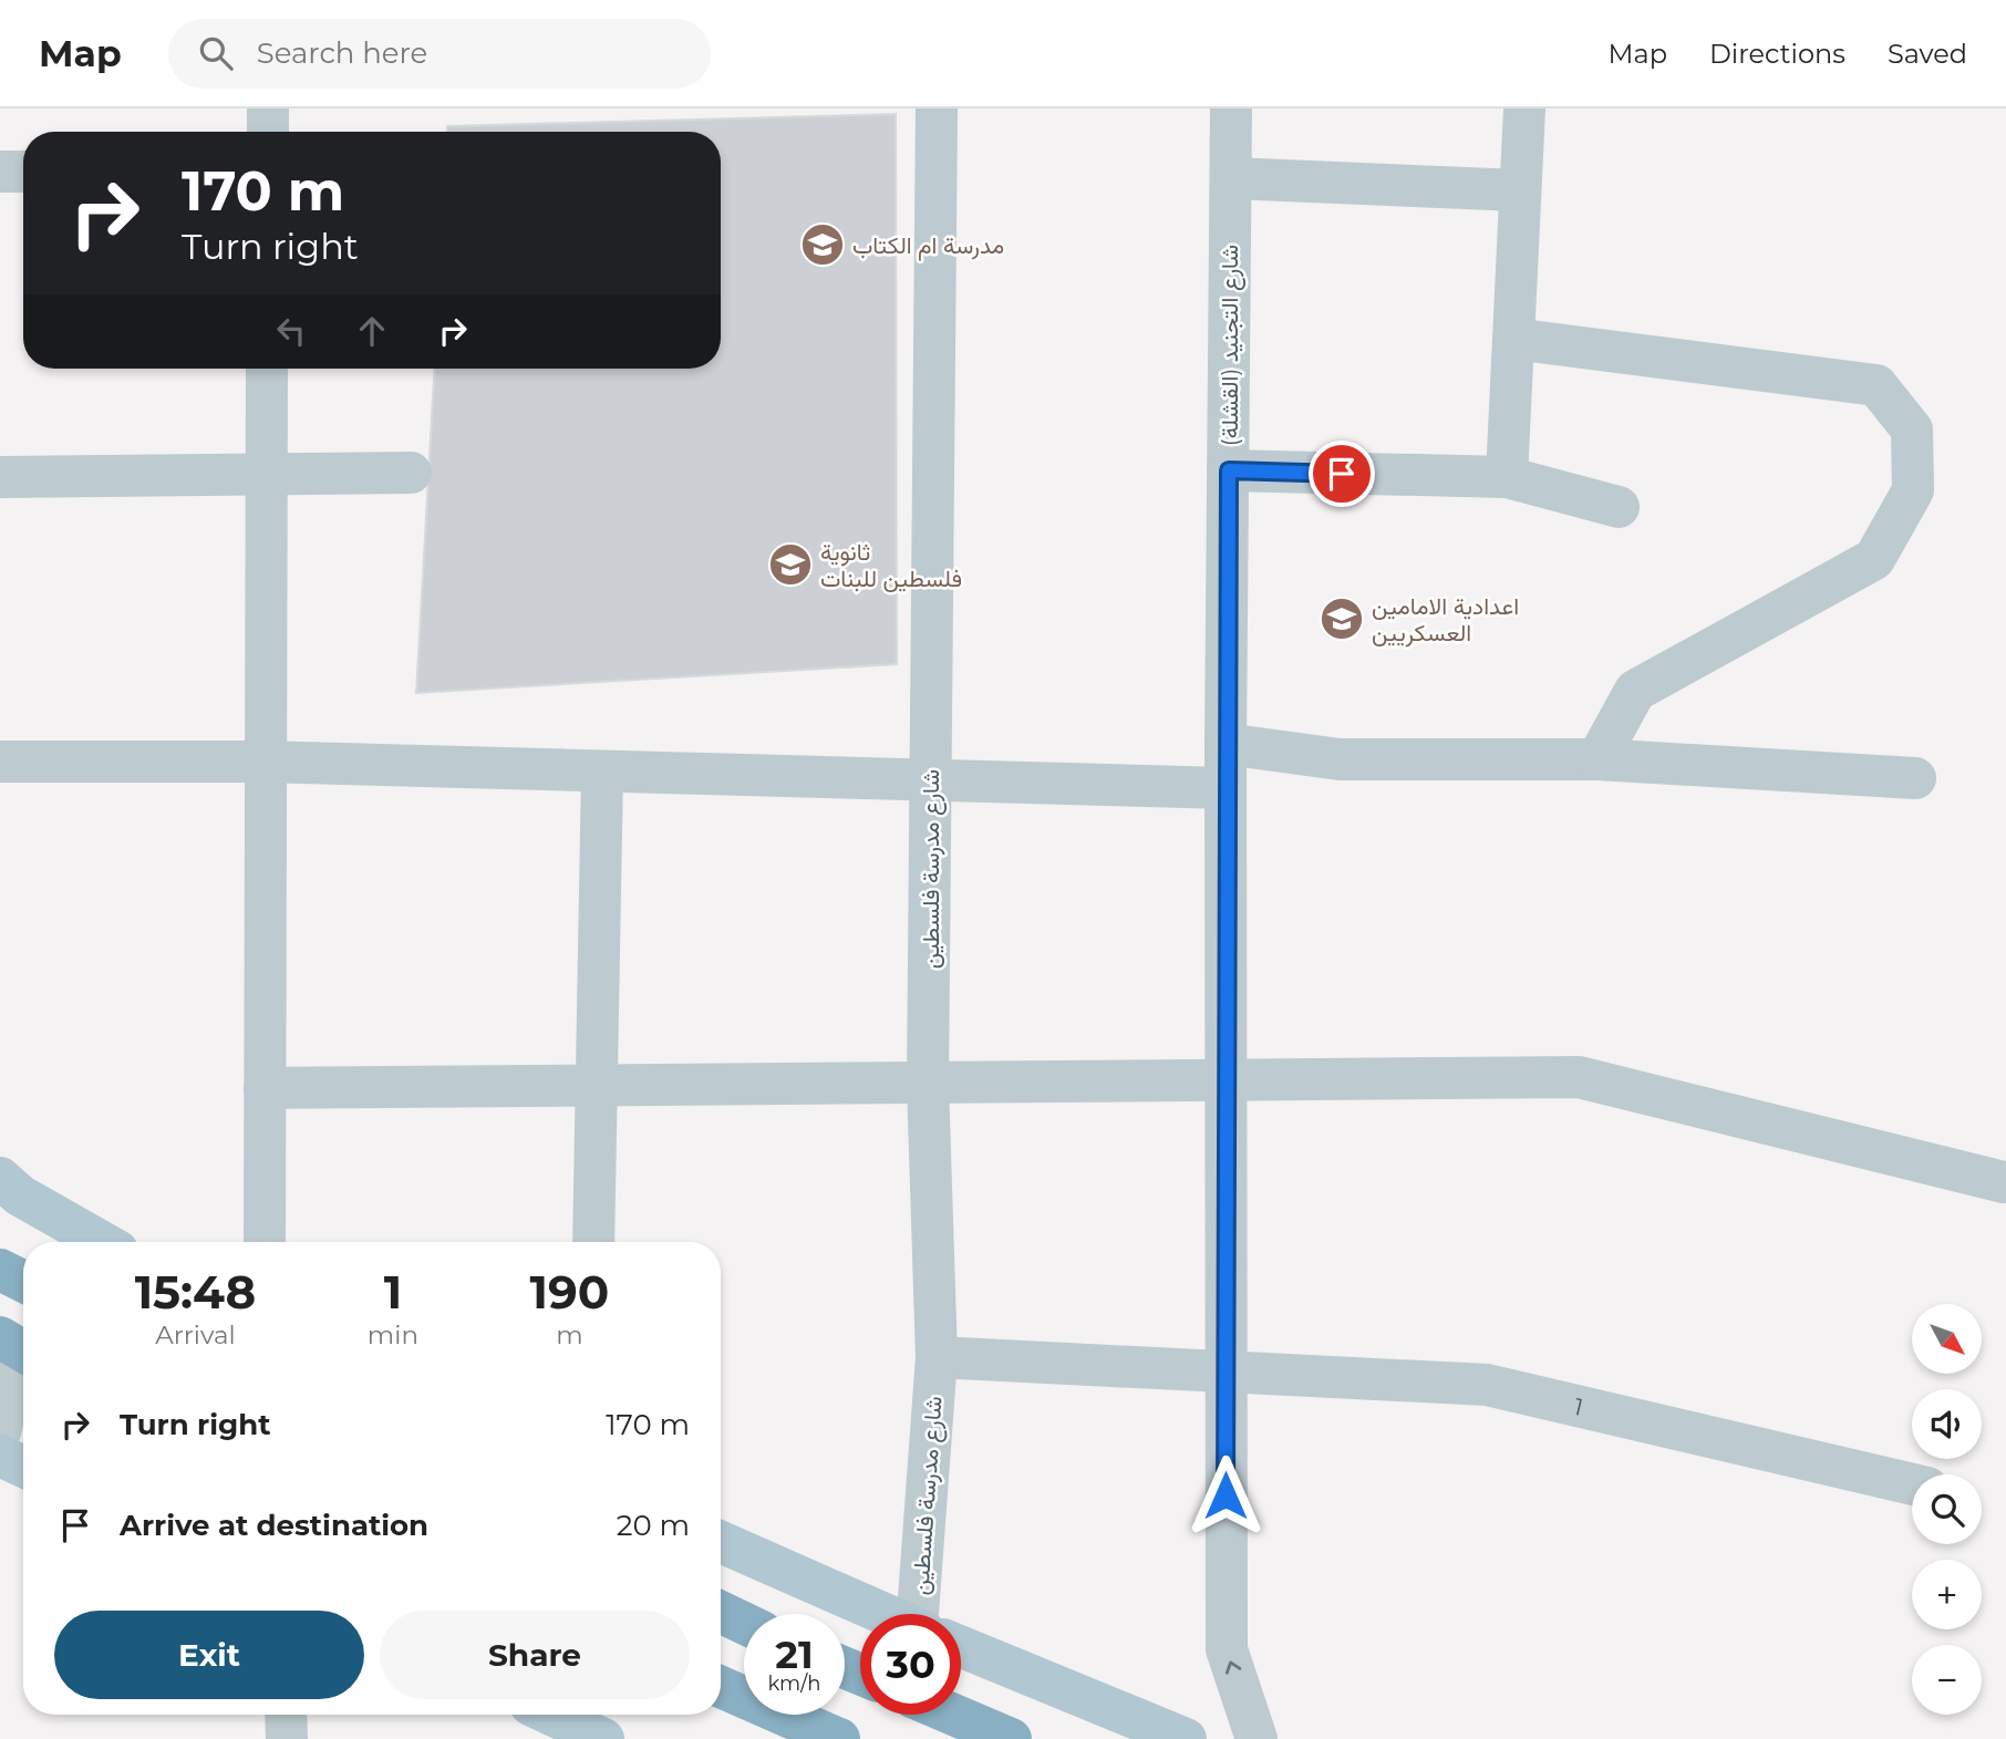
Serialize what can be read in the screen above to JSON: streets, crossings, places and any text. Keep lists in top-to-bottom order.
{
  "streets": {
    "street": ["شارع التجنيد (القشلة)", "شارع مدرسة فلسطين", "1"]
  },
  "crossings": [
    ["شارع التجنيد (القشلة)", "1"],
    ["شارع مدرسة فلسطين", "1"]
  ],
  "places": {
    "school or university": ["مدرسة ام الكتاب", "ثانوية فلسطين للبنات", "اعدادية الامامين العسكريين"]
  },
  "north": "bottom right",
  "page": {
    "header": "Map",
    "search": "Search here",
    "nav": ["Map", "Directions", "Saved"],
    "turn": ["170 m", "Turn right"],
    "eta": [
      "15:48",
      "Arrival",
      "1",
      "min",
      "190",
      "m"
    ],
    "map_buttons": ["+", "−"],
    "list": [
      {
        "name": "Turn right",
        "value": "170 m"
      },
      {
        "name": "Arrive at destination",
        "value": "20 m"
      }
    ],
    "buttons": ["Exit", "Share"],
    "speed": "21 km/h",
    "limit": "30"
  }
}
